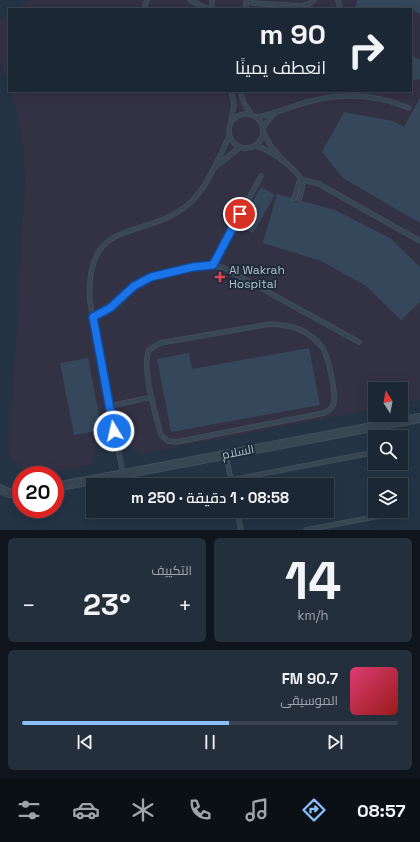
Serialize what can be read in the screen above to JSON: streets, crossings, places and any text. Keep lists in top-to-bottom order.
{
  "streets": {
    "street": ["السلام"]
  },
  "places": {
    "health": ["Al Wakrah Hospital"]
  },
  "north": "top",
  "page": {
    "turn": ["90 m", "انعطف يمينًا"],
    "limit": "20",
    "trip": "08:58 · 1 دقيقة · 250 m",
    "tile": [
      ["14", "km/h"],
      "التكييف"
    ],
    "heat": ["−", "23°", "+"],
    "song": ["90.7 FM", "الموسيقى"],
    "tabs": "08:57"
  }
}
